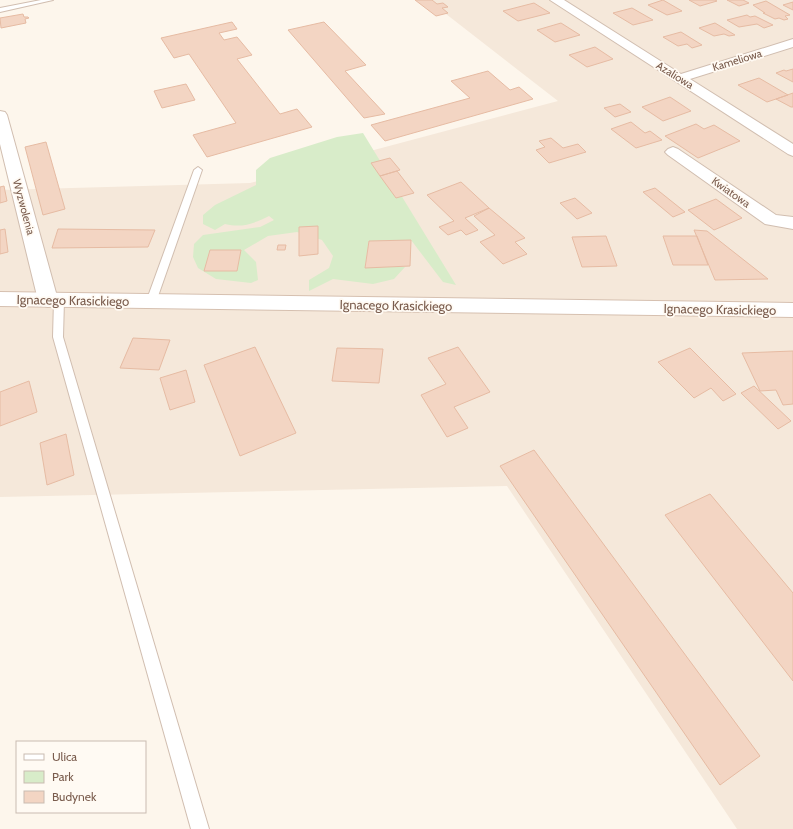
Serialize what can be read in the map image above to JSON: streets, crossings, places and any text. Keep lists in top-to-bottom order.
{
  "streets": {
    "street": [
      "Kameliowa",
      "Azaliowa",
      "Kwiatowa",
      "Wyzwolenia",
      "Ignacego Krasickiego"
    ]
  },
  "crossings": [
    ["Kameliowa", "Azaliowa"],
    ["Wyzwolenia", "Ignacego Krasickiego"]
  ],
  "legend": ["Ulica", "Park", "Budynek"]
}
